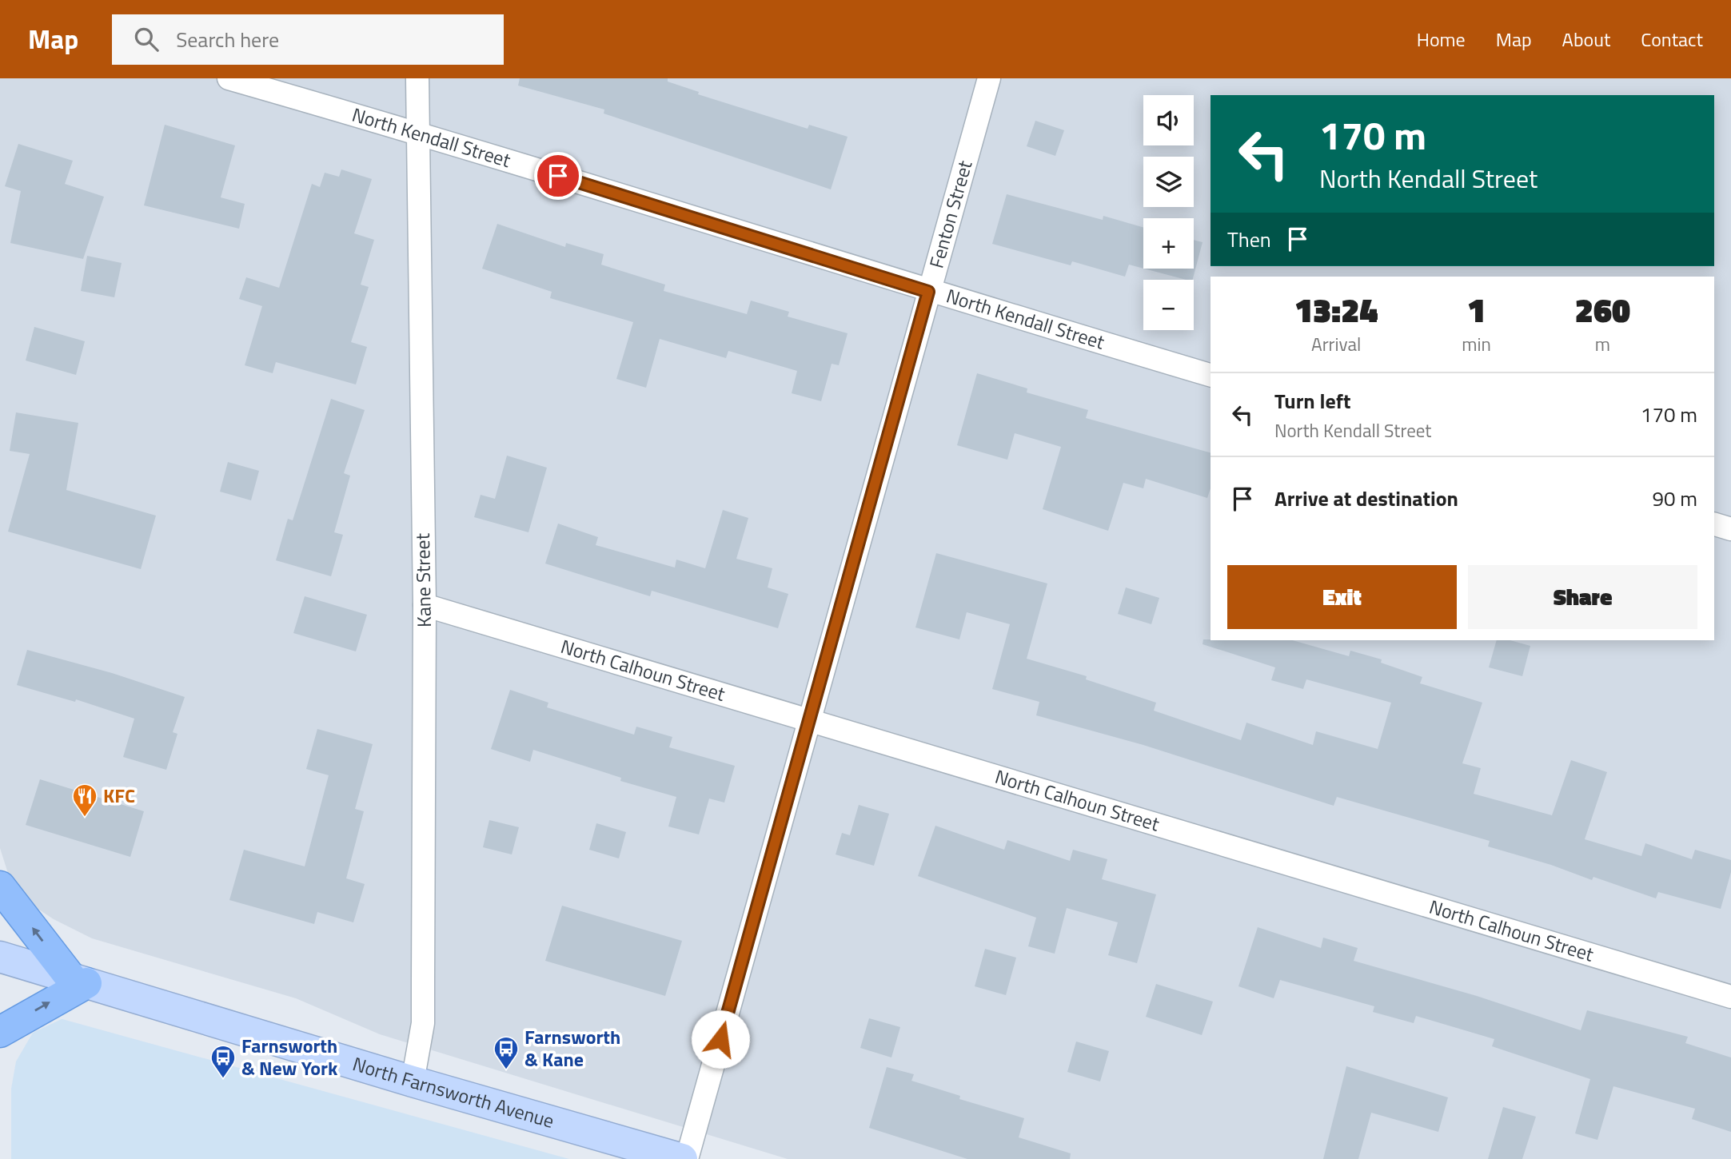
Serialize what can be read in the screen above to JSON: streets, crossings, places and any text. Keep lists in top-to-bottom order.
{
  "streets": {
    "main road": ["North Farnsworth Avenue"],
    "street": [
      "North Kendall Street",
      "Fenton Street",
      "Kane Street",
      "North Calhoun Street"
    ]
  },
  "crossings": [
    ["North Kendall Street", "Fenton Street"],
    ["North Kendall Street", "Kane Street"],
    ["Fenton Street", "North Calhoun Street"],
    ["Kane Street", "North Calhoun Street"],
    ["Kane Street", "North Farnsworth Avenue"]
  ],
  "places": {
    "restaurant": ["KFC"],
    "bus stop": ["Farnsworth & Kane", "Farnsworth & New York"]
  },
  "page": {
    "header": "Map",
    "search": "Search here",
    "nav": [
      "Home",
      "Map",
      "About",
      "Contact"
    ],
    "map_buttons": ["+", "−"],
    "turn": ["170 m", "North Kendall Street"],
    "then": "Then",
    "eta": [
      "13:24",
      "Arrival",
      "1",
      "min",
      "260",
      "m"
    ],
    "list": [
      {
        "name": "Turn left",
        "note": "North Kendall Street",
        "value": "170 m"
      },
      {
        "name": "Arrive at destination",
        "value": "90 m"
      }
    ],
    "buttons": ["Exit", "Share"]
  }
}
